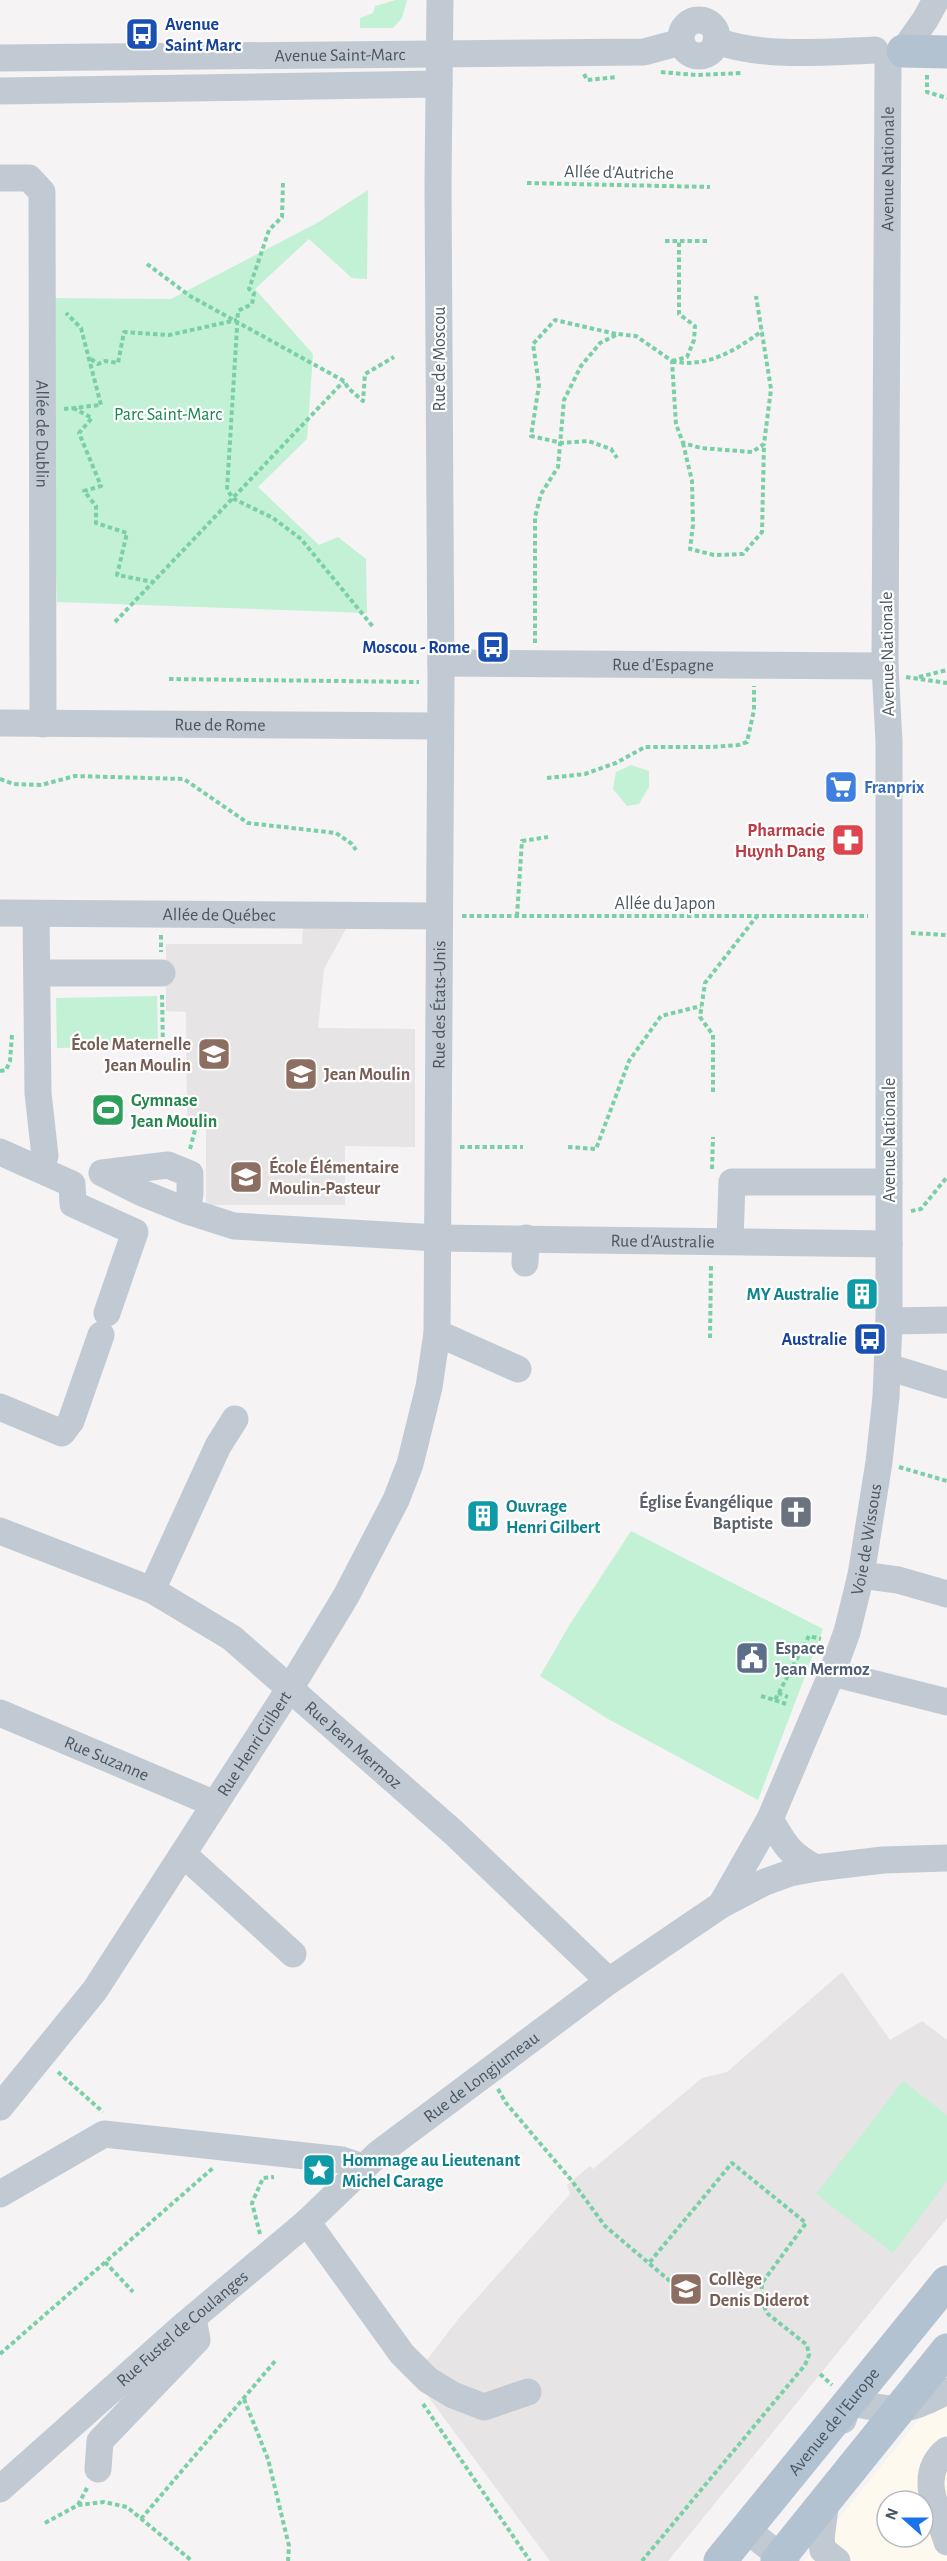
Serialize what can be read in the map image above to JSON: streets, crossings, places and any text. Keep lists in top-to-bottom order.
{
  "streets": {
    "main road": ["Avenue de l'Europe"],
    "street": [
      "Avenue Saint-Marc",
      "Avenue Nationale",
      "Rue de Moscou",
      "Allée de Dublin",
      "Rue d'Espagne",
      "Rue de Rome",
      "Allée de Québec",
      "Rue des États-Unis",
      "Rue d'Australie",
      "Voie de Wissous",
      "Rue Henri Gilbert",
      "Rue Jean Mermoz",
      "Rue Suzanne",
      "Rue de Longjumeau",
      "Rue Fustel de Coulanges"
    ],
    "path": ["Allée d'Autriche", "Allée du Japon"]
  },
  "crossings": [
    ["Avenue Saint-Marc", "Rue de Moscou"],
    ["Avenue Nationale", "Rue d'Espagne"],
    ["Avenue Nationale", "Allée du Japon"],
    ["Avenue Nationale", "Rue d'Australie"],
    ["Avenue Nationale", "Voie de Wissous"],
    ["Rue de Moscou", "Rue d'Espagne"],
    ["Rue de Moscou", "Rue des États-Unis"],
    ["Allée de Dublin", "Rue de Rome"],
    ["Rue d'Espagne", "Rue des États-Unis"],
    ["Rue de Rome", "Rue des États-Unis"],
    ["Allée du Japon", "Allée de Québec"],
    ["Allée du Japon", "Rue des États-Unis"],
    ["Allée de Québec", "Rue des États-Unis"],
    ["Rue des États-Unis", "Rue d'Australie"],
    ["Rue des États-Unis", "Rue Henri Gilbert"],
    ["Rue d'Australie", "Voie de Wissous"],
    ["Voie de Wissous", "Rue de Longjumeau"],
    ["Rue Henri Gilbert", "Rue Jean Mermoz"],
    ["Rue Henri Gilbert", "Rue Suzanne"],
    ["Rue Jean Mermoz", "Rue de Longjumeau"],
    ["Rue de Longjumeau", "Rue Fustel de Coulanges"]
  ],
  "parks": ["Parc Saint-Marc"],
  "places": {
    "bus stop": ["Avenue Saint Marc", "Moscou - Rome", "Australie"],
    "supermarket": ["Franprix"],
    "pharmacy": ["Pharmacie Huynh Dang"],
    "school or university": [
      "École Maternelle Jean Moulin",
      "Jean Moulin",
      "École Élémentaire Moulin-Pasteur",
      "Collège Denis Diderot"
    ],
    "sports": ["Gymnase Jean Moulin"],
    "building": ["MY Australie", "Ouvrage Henri Gilbert"],
    "church": ["Église Évangélique Baptiste"],
    "public building": ["Espace Jean Mermoz"],
    "place": ["Hommage au Lieutenant Michel Carage"]
  },
  "north": "left"
}
